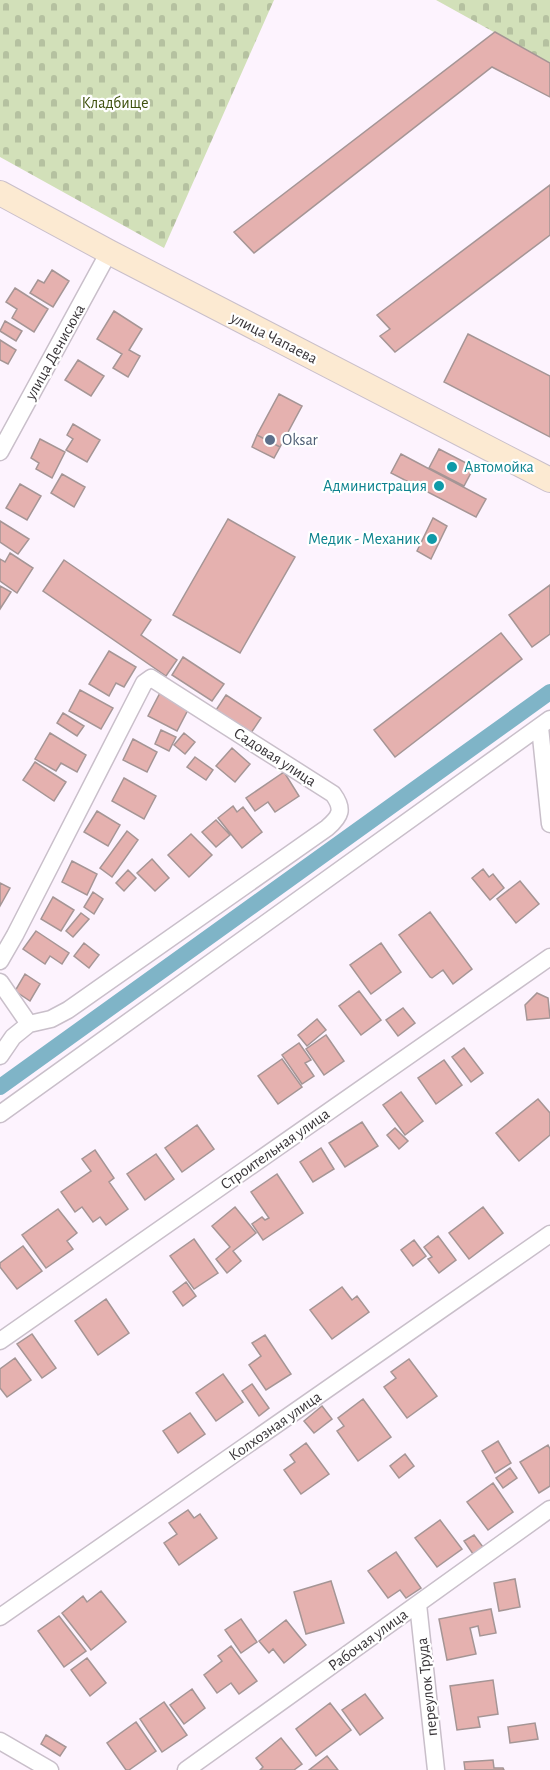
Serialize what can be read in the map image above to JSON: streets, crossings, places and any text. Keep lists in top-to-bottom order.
{
  "streets": {
    "street": [
      "улица Чапаева",
      "улица Денисюка",
      "Садовая улица",
      "Строительная улица",
      "Колхозная улица",
      "Рабочая улица",
      "переулок Труда"
    ]
  },
  "crossings": [
    ["улица Чапаева", "улица Денисюка"],
    ["Рабочая улица", "переулок Труда"]
  ],
  "parks": ["Кладбище"],
  "places": [
    "Oksar",
    "Автомойка",
    "Администрация",
    "Медик - Механик"
  ]
}
